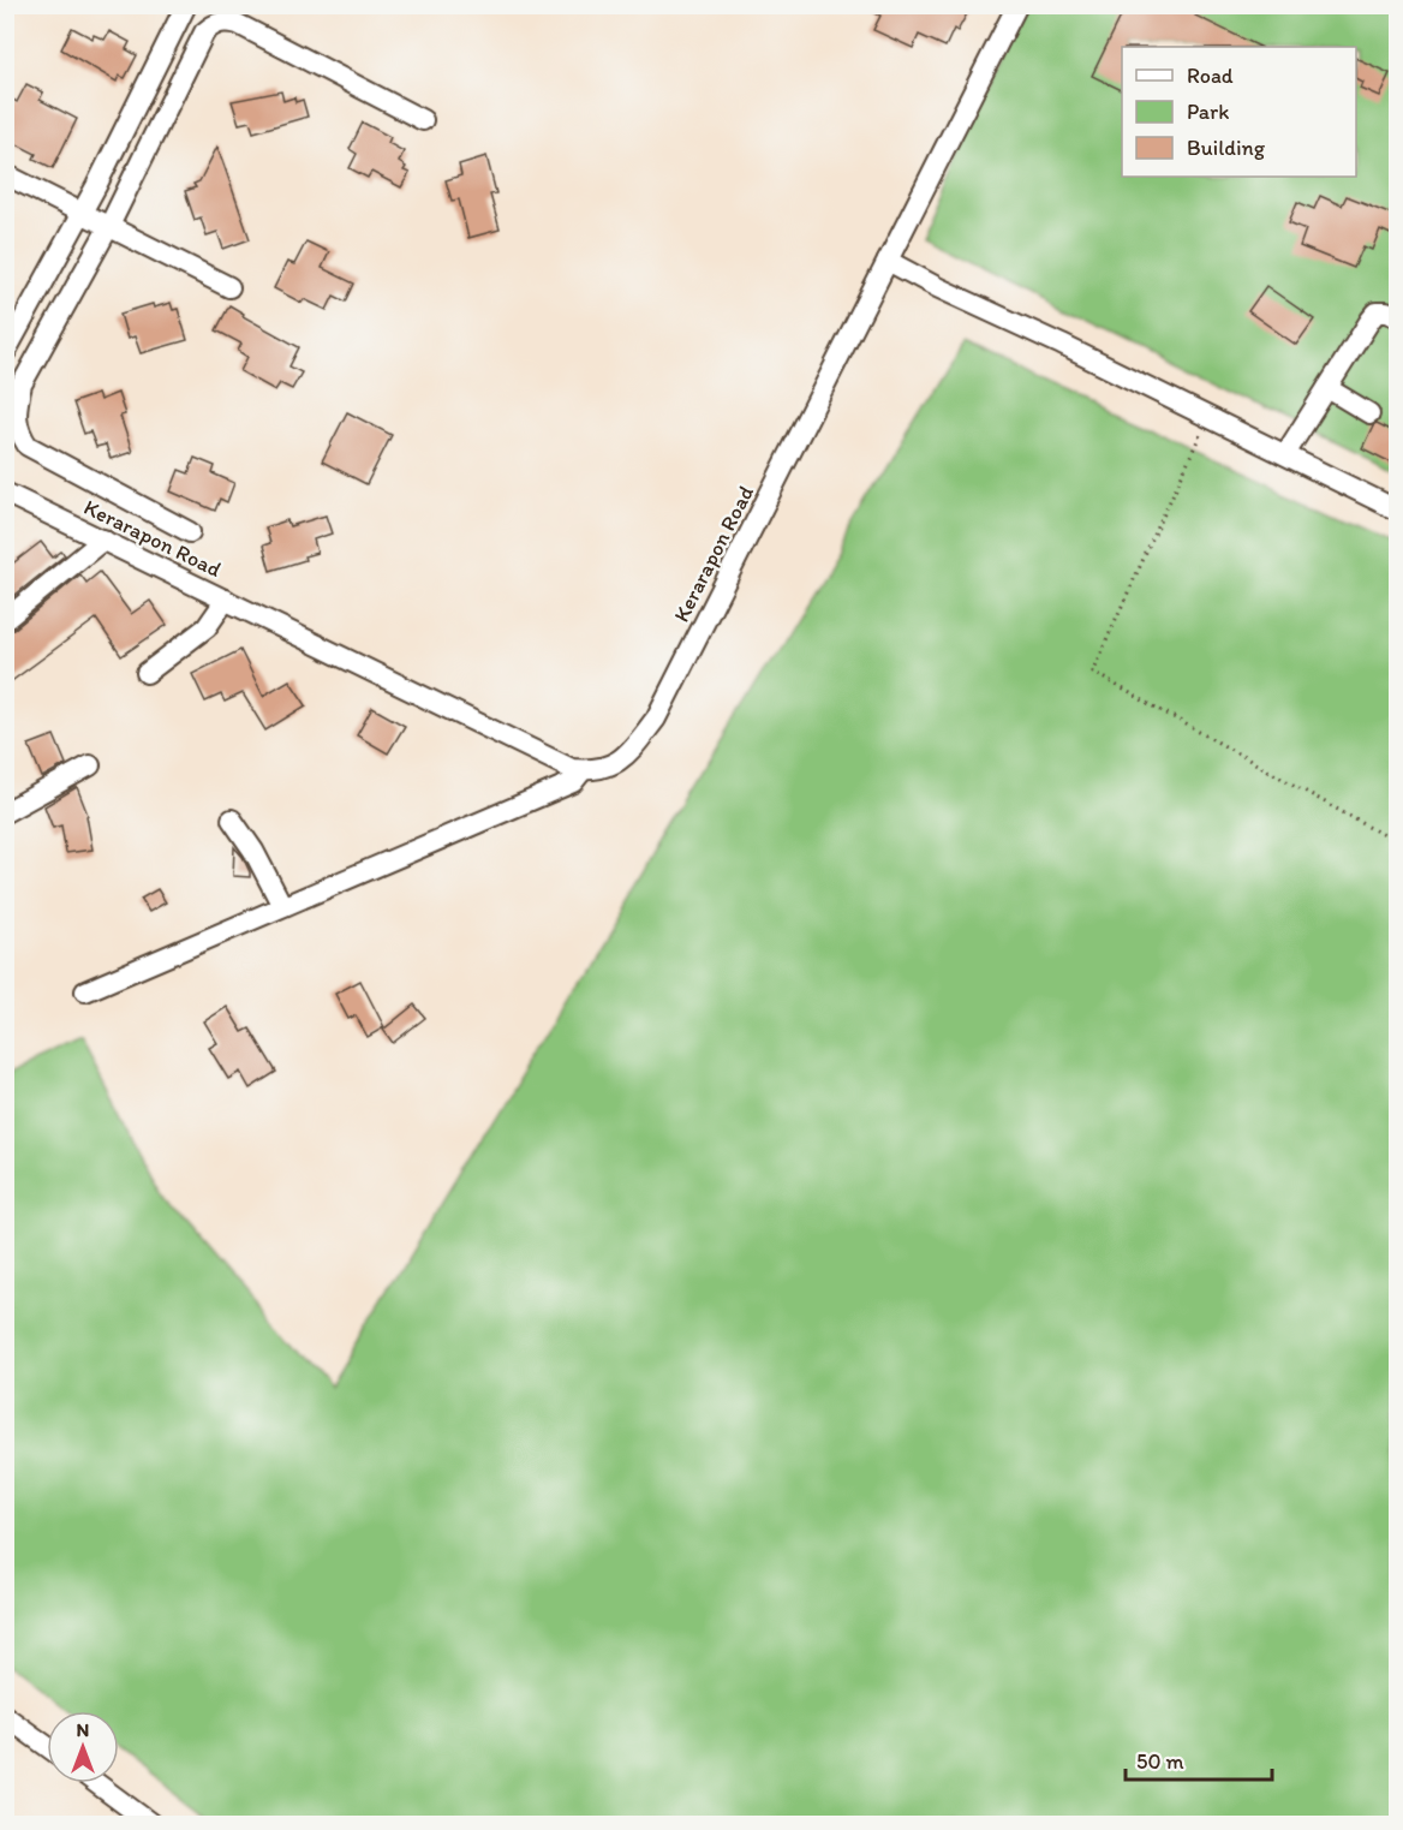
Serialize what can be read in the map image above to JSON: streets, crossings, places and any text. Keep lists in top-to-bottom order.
{
  "streets": {
    "street": ["Kerarapon Road"]
  },
  "legend": ["Road", "Park", "Building"],
  "scale_bar": "50 m",
  "north": "top"
}
